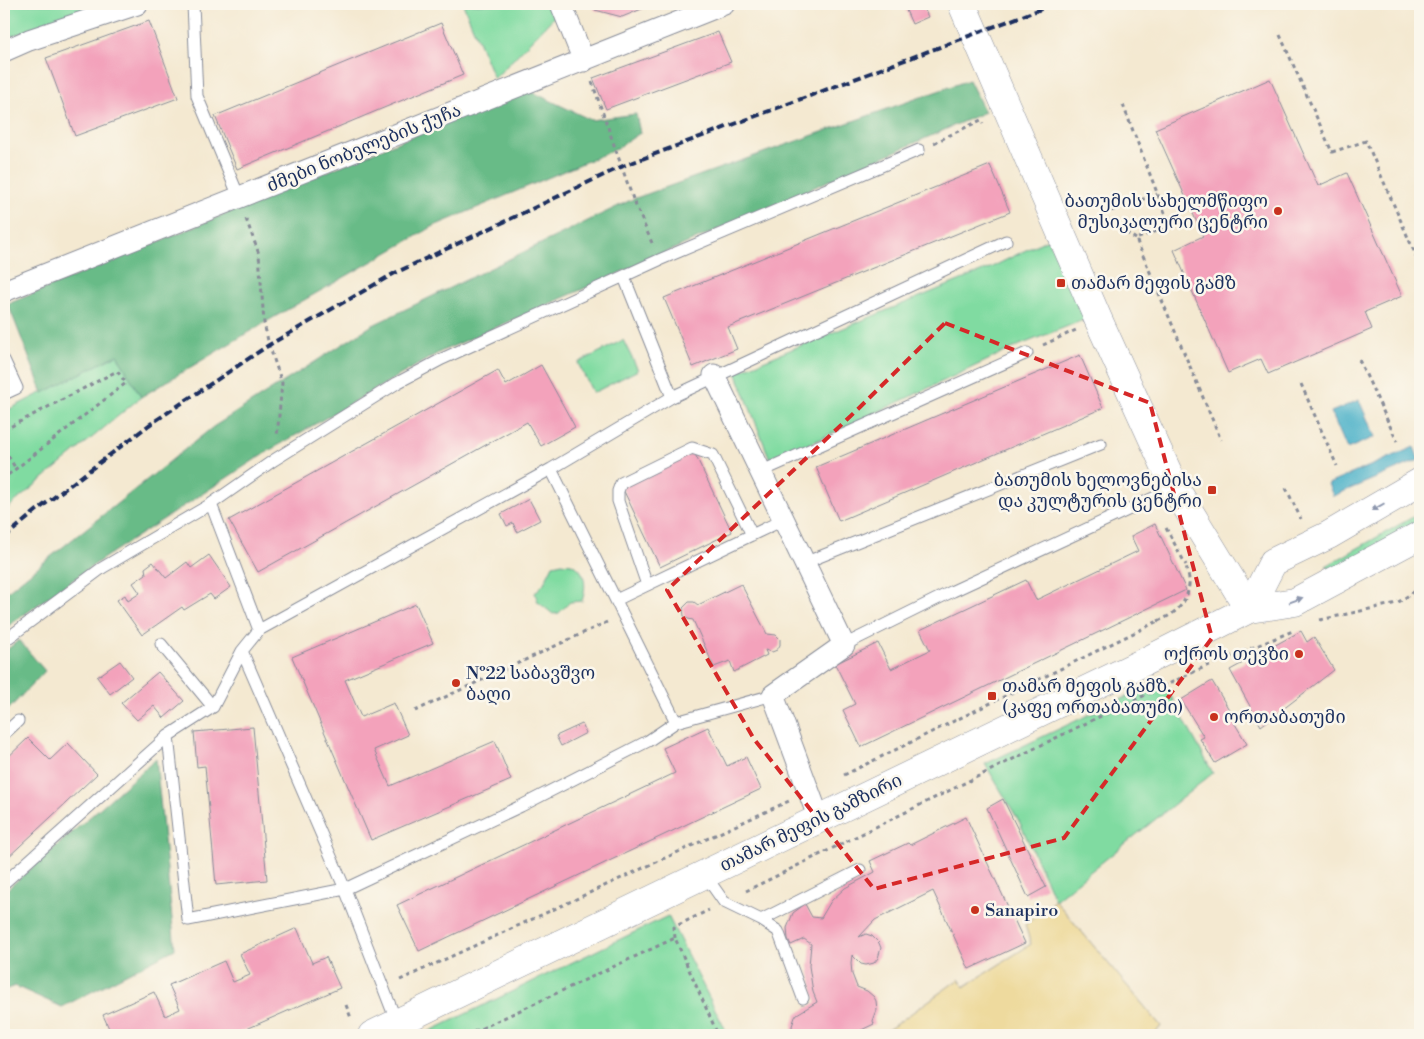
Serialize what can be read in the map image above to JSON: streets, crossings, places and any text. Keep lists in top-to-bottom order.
{
  "streets": {
    "main road": ["თამარ მეფის გამზირი"],
    "street": ["ძმები ნობელების ქუჩა"]
  },
  "places": {
    "other": [
      "ბათუმის სახელმწიფო მუსიკალური ცენტრი",
      "ოქროს თევზი",
      "№22 საბავშვო ბაღი",
      "ორთაბათუმი",
      "Sanapiro"
    ],
    "transit": ["თამარ მეფის გამზ", "ბათუმის ხელოვნებისა და კულტურის ცენტრი", "თამარ მეფის გამზ. (კაფე ორთაბათუმი)"]
  }
}
